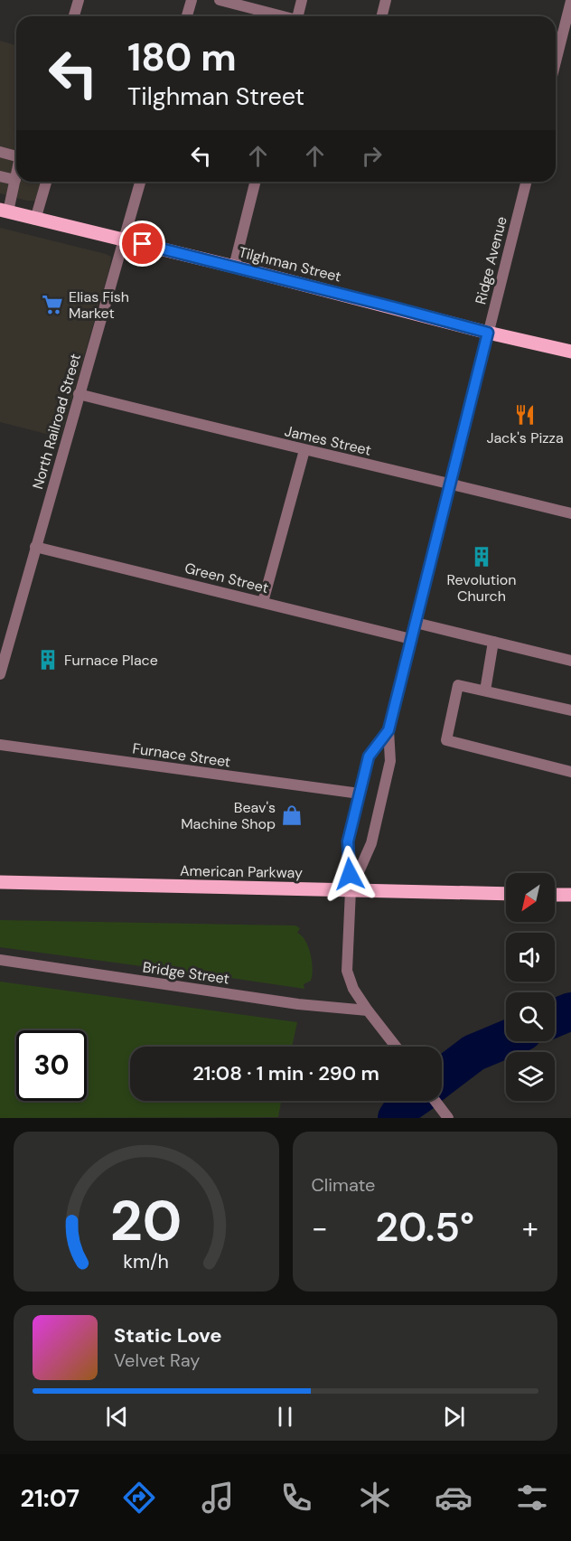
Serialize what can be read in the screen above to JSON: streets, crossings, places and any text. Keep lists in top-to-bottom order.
{
  "streets": {
    "main road": ["Tilghman Street", "American Parkway"],
    "street": [
      "Ridge Avenue",
      "North Railroad Street",
      "James Street",
      "Green Street",
      "Furnace Street",
      "Bridge Street"
    ]
  },
  "crossings": [
    ["Ridge Avenue", "Tilghman Street"],
    ["Ridge Avenue", "James Street"],
    ["Ridge Avenue", "Green Street"],
    ["Ridge Avenue", "Furnace Street"],
    ["Ridge Avenue", "American Parkway"],
    ["Tilghman Street", "North Railroad Street"],
    ["North Railroad Street", "James Street"],
    ["North Railroad Street", "Green Street"]
  ],
  "places": {
    "supermarket": ["Elias Fish Market"],
    "restaurant": ["Jack's Pizza"],
    "building": ["Revolution Church", "Furnace Place"],
    "shop": ["Beav's Machine Shop"]
  },
  "north": "bottom left",
  "page": {
    "turn": ["180 m", "Tilghman Street"],
    "limit": "30",
    "trip": "21:08 · 1 min · 290 m",
    "tile": "Climate",
    "heat": ["−", "20.5°", "+"],
    "song": ["Static Love", "Velvet Ray"],
    "tabs": "21:07",
    "gauge": ["20", "km/h"]
  }
}
